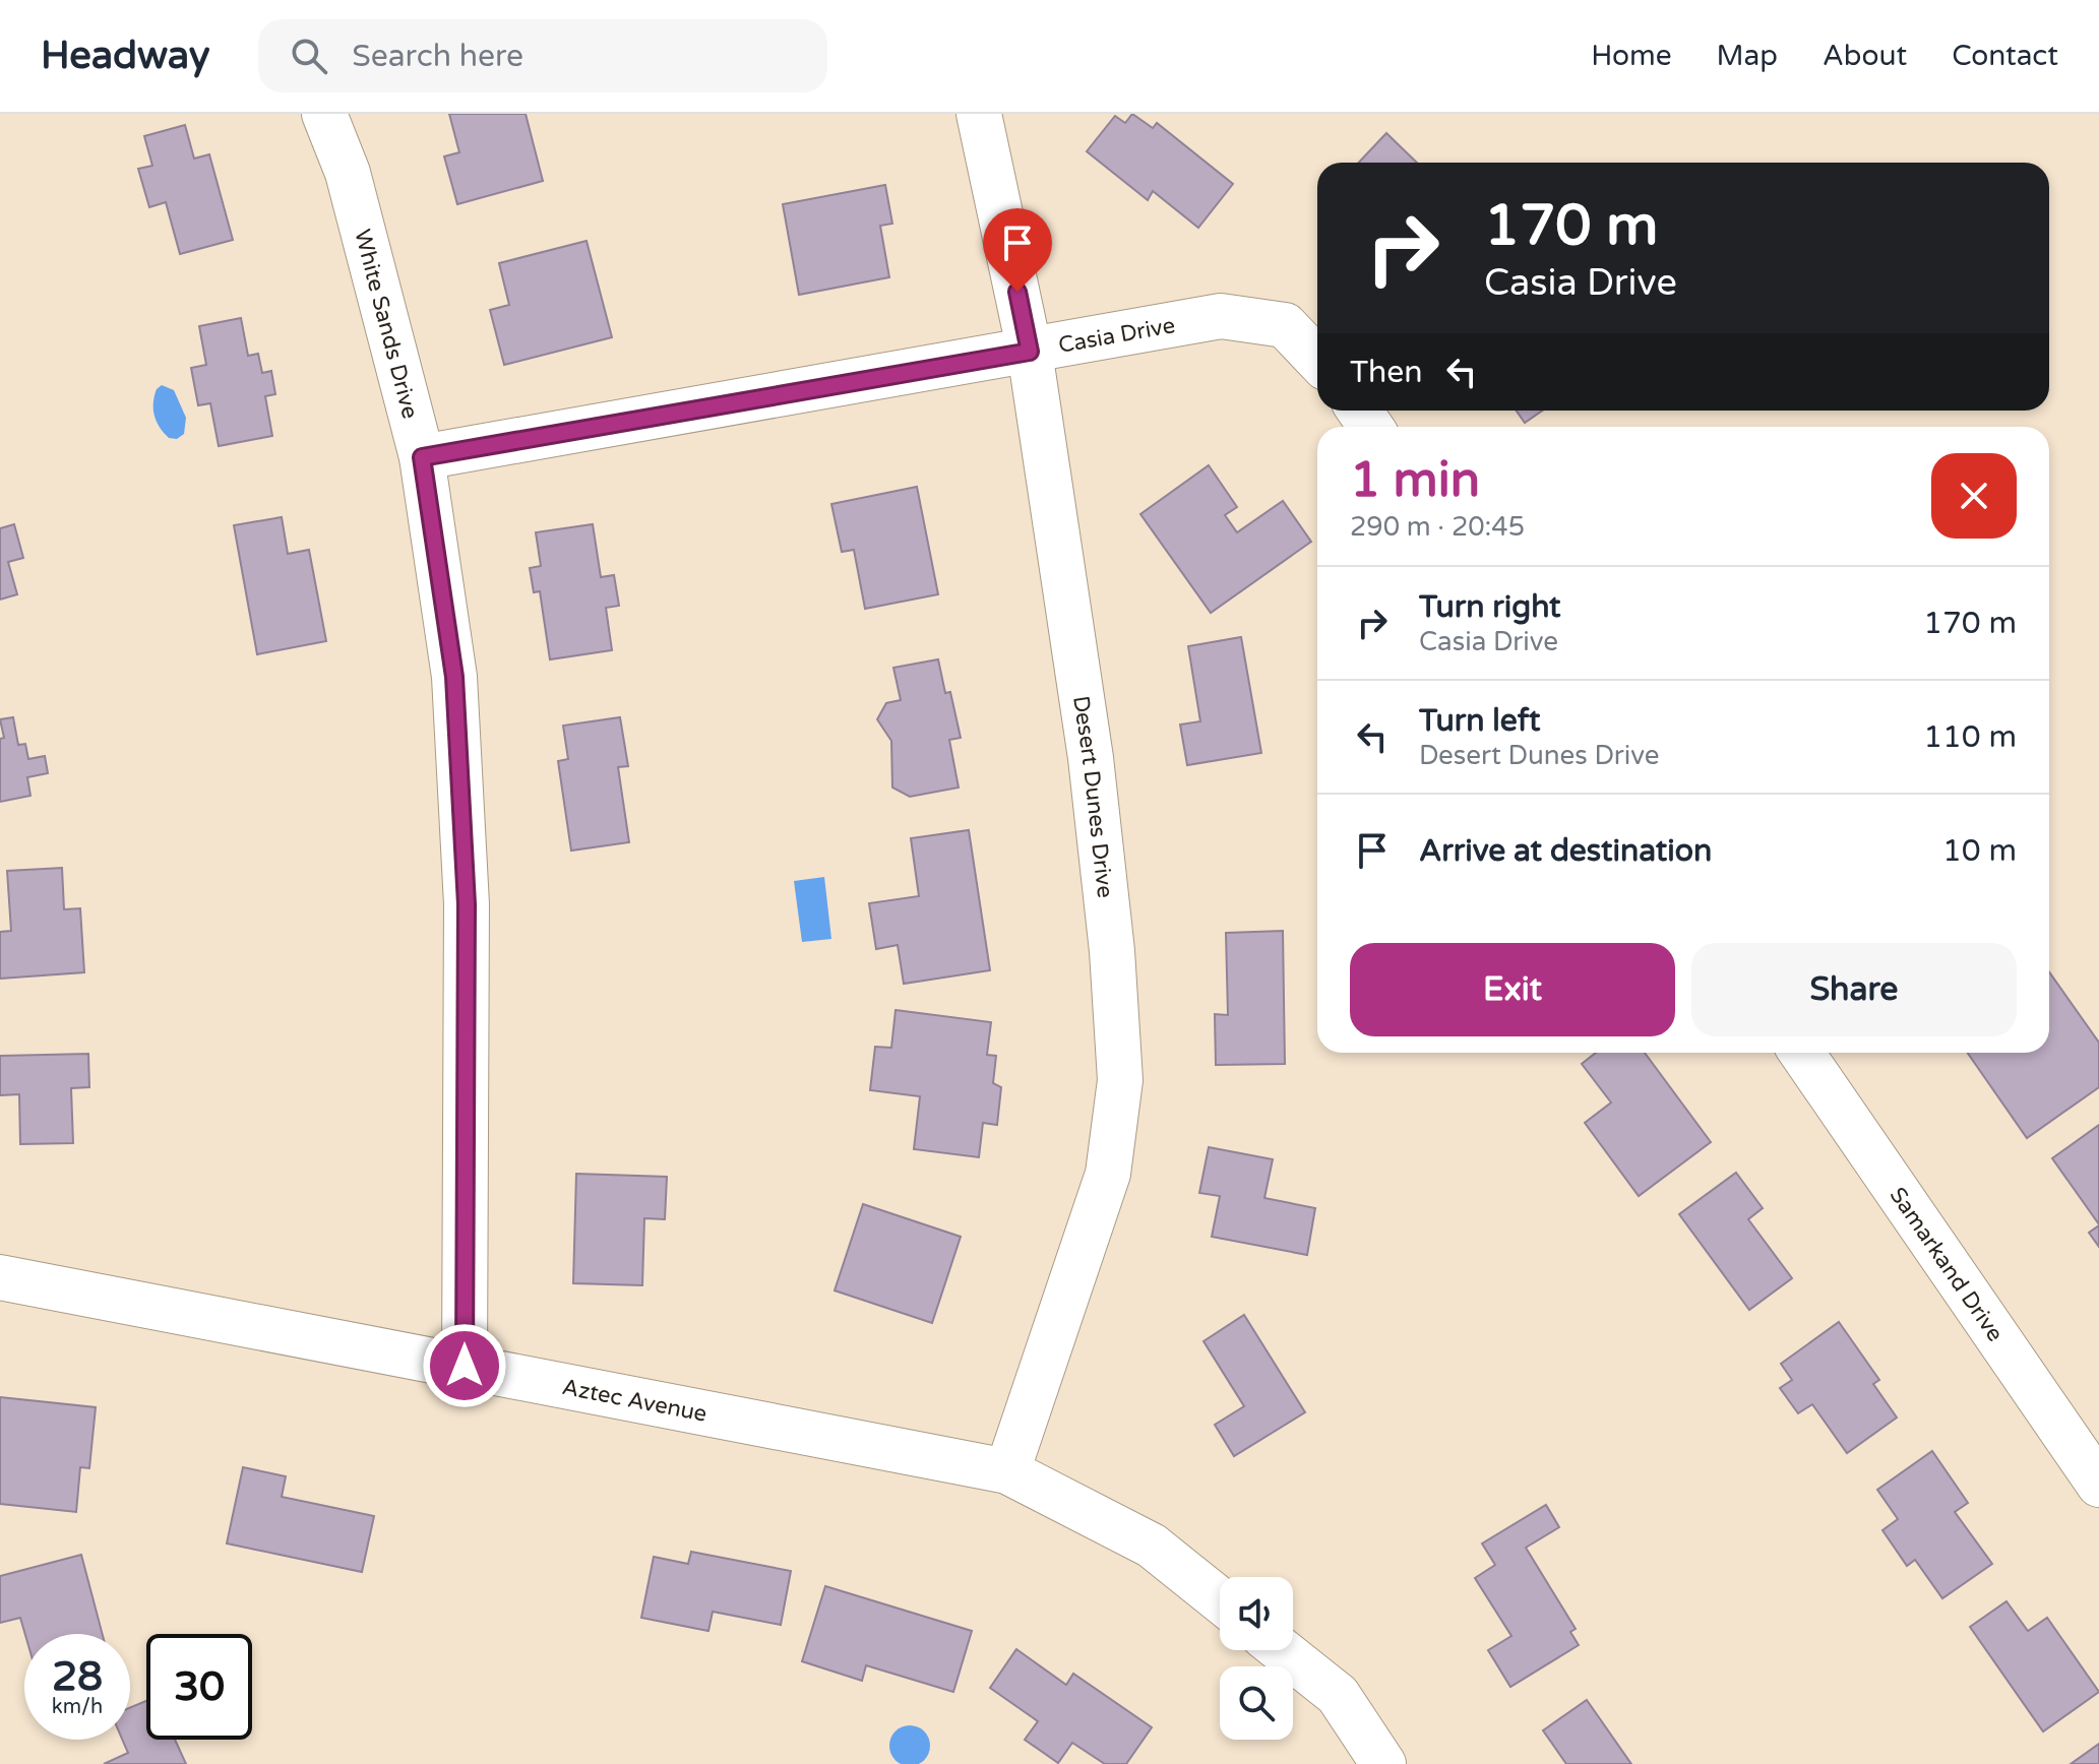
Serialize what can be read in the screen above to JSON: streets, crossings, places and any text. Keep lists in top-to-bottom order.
{
  "streets": {
    "street": [
      "White Sands Drive",
      "Casia Drive",
      "Desert Dunes Drive",
      "Samarkand Drive",
      "Aztec Avenue"
    ]
  },
  "crossings": [
    ["White Sands Drive", "Casia Drive"],
    ["White Sands Drive", "Aztec Avenue"],
    ["Casia Drive", "Desert Dunes Drive"],
    ["Desert Dunes Drive", "Aztec Avenue"]
  ],
  "page": {
    "header": "Headway",
    "search": "Search here",
    "nav": [
      "Home",
      "Map",
      "About",
      "Contact"
    ],
    "turn": ["170 m", "Casia Drive"],
    "then": "Then",
    "heading": ["1 min", "290 m · 20:45"],
    "list": [
      {
        "name": "Turn right",
        "note": "Casia Drive",
        "value": "170 m"
      },
      {
        "name": "Turn left",
        "note": "Desert Dunes Drive",
        "value": "110 m"
      },
      {
        "name": "Arrive at destination",
        "value": "10 m"
      }
    ],
    "buttons": ["Exit", "Share"],
    "speed": "28 km/h",
    "limit": "30"
  }
}
